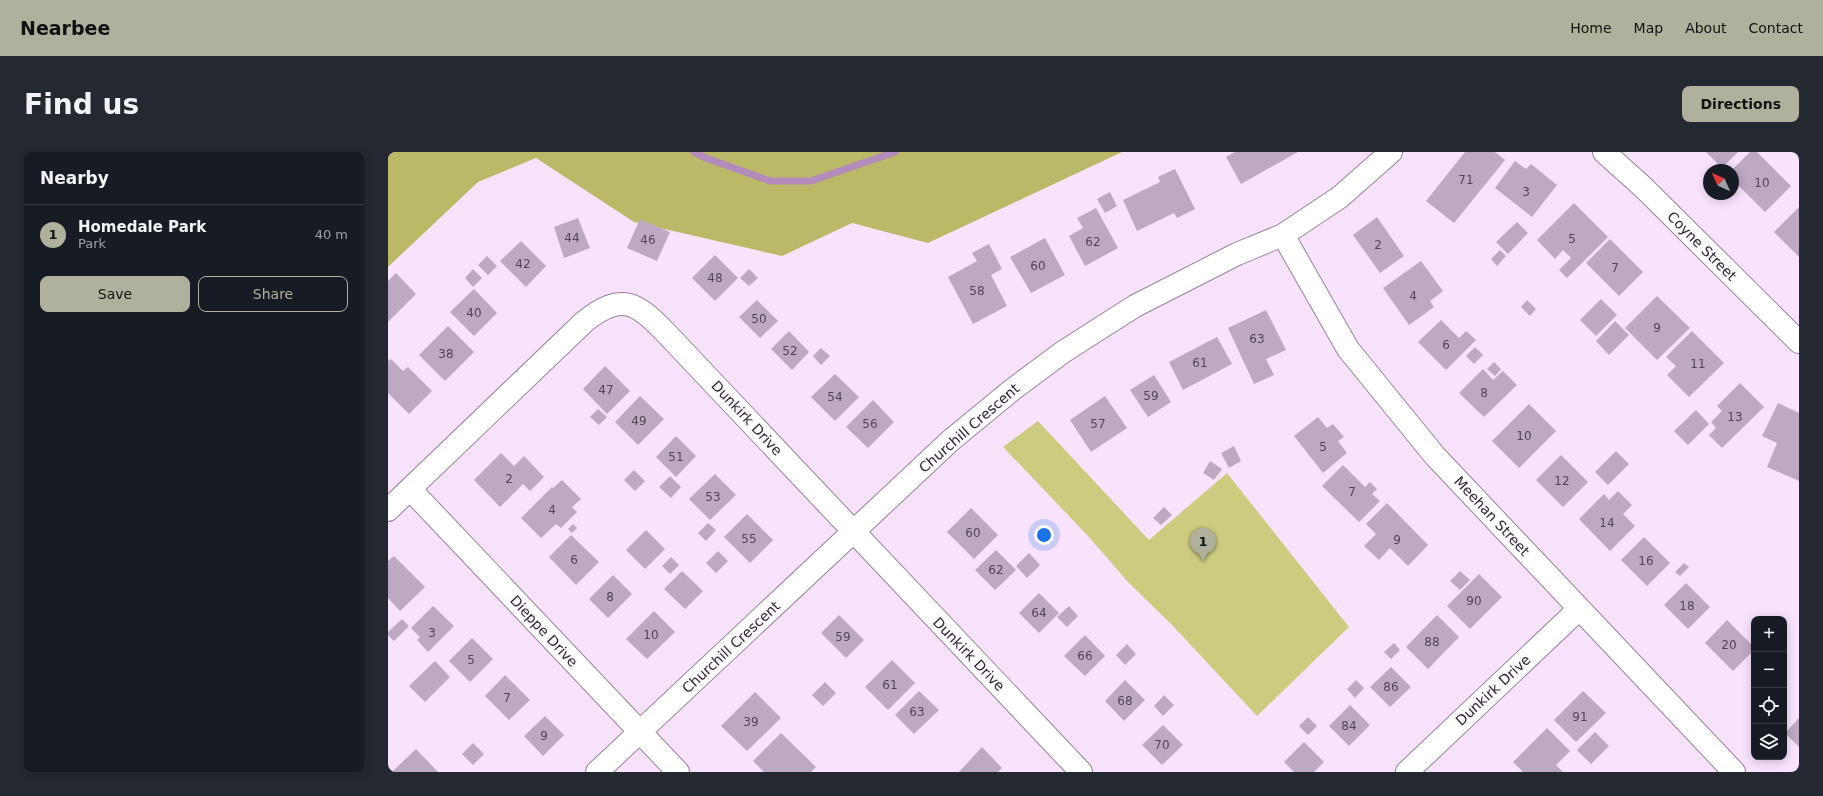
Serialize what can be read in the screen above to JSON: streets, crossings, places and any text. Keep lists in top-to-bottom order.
{
  "streets": {
    "street": [
      "Coyne Street",
      "Dunkirk Drive",
      "Churchill Crescent",
      "Meehan Street",
      "Dieppe Drive"
    ]
  },
  "crossings": [
    ["Dunkirk Drive", "Churchill Crescent"],
    ["Dunkirk Drive", "Meehan Street"],
    ["Dunkirk Drive", "Dieppe Drive"],
    ["Churchill Crescent", "Meehan Street"],
    ["Churchill Crescent", "Dieppe Drive"]
  ],
  "house_numbers": [
    "71",
    "10",
    "3",
    "44",
    "5",
    "46",
    "62",
    "2",
    "42",
    "60",
    "7",
    "48",
    "58",
    "4",
    "40",
    "50",
    "9",
    "63",
    "6",
    "52",
    "38",
    "61",
    "11",
    "47",
    "8",
    "59",
    "54",
    "13",
    "49",
    "56",
    "57",
    "10",
    "5",
    "51",
    "2",
    "12",
    "7",
    "53",
    "4",
    "14",
    "60",
    "55",
    "9",
    "6",
    "16",
    "62",
    "8",
    "90",
    "18",
    "64",
    "3",
    "10",
    "59",
    "88",
    "20",
    "66",
    "5",
    "61",
    "86",
    "7",
    "68",
    "63",
    "91",
    "39",
    "84",
    "9",
    "70"
  ],
  "north": "top left",
  "page": {
    "header": "Nearbee",
    "nav": [
      "Home",
      "Map",
      "About",
      "Contact"
    ],
    "buttons": [
      "Directions",
      ["Save", "Share"]
    ],
    "title": "Find us",
    "heading": "Nearby",
    "list": [
      {
        "mark": "1",
        "name": "Homedale Park",
        "note": "Park",
        "value": "40 m"
      }
    ],
    "pins": "1",
    "map_buttons": ["+", "−"]
  }
}
